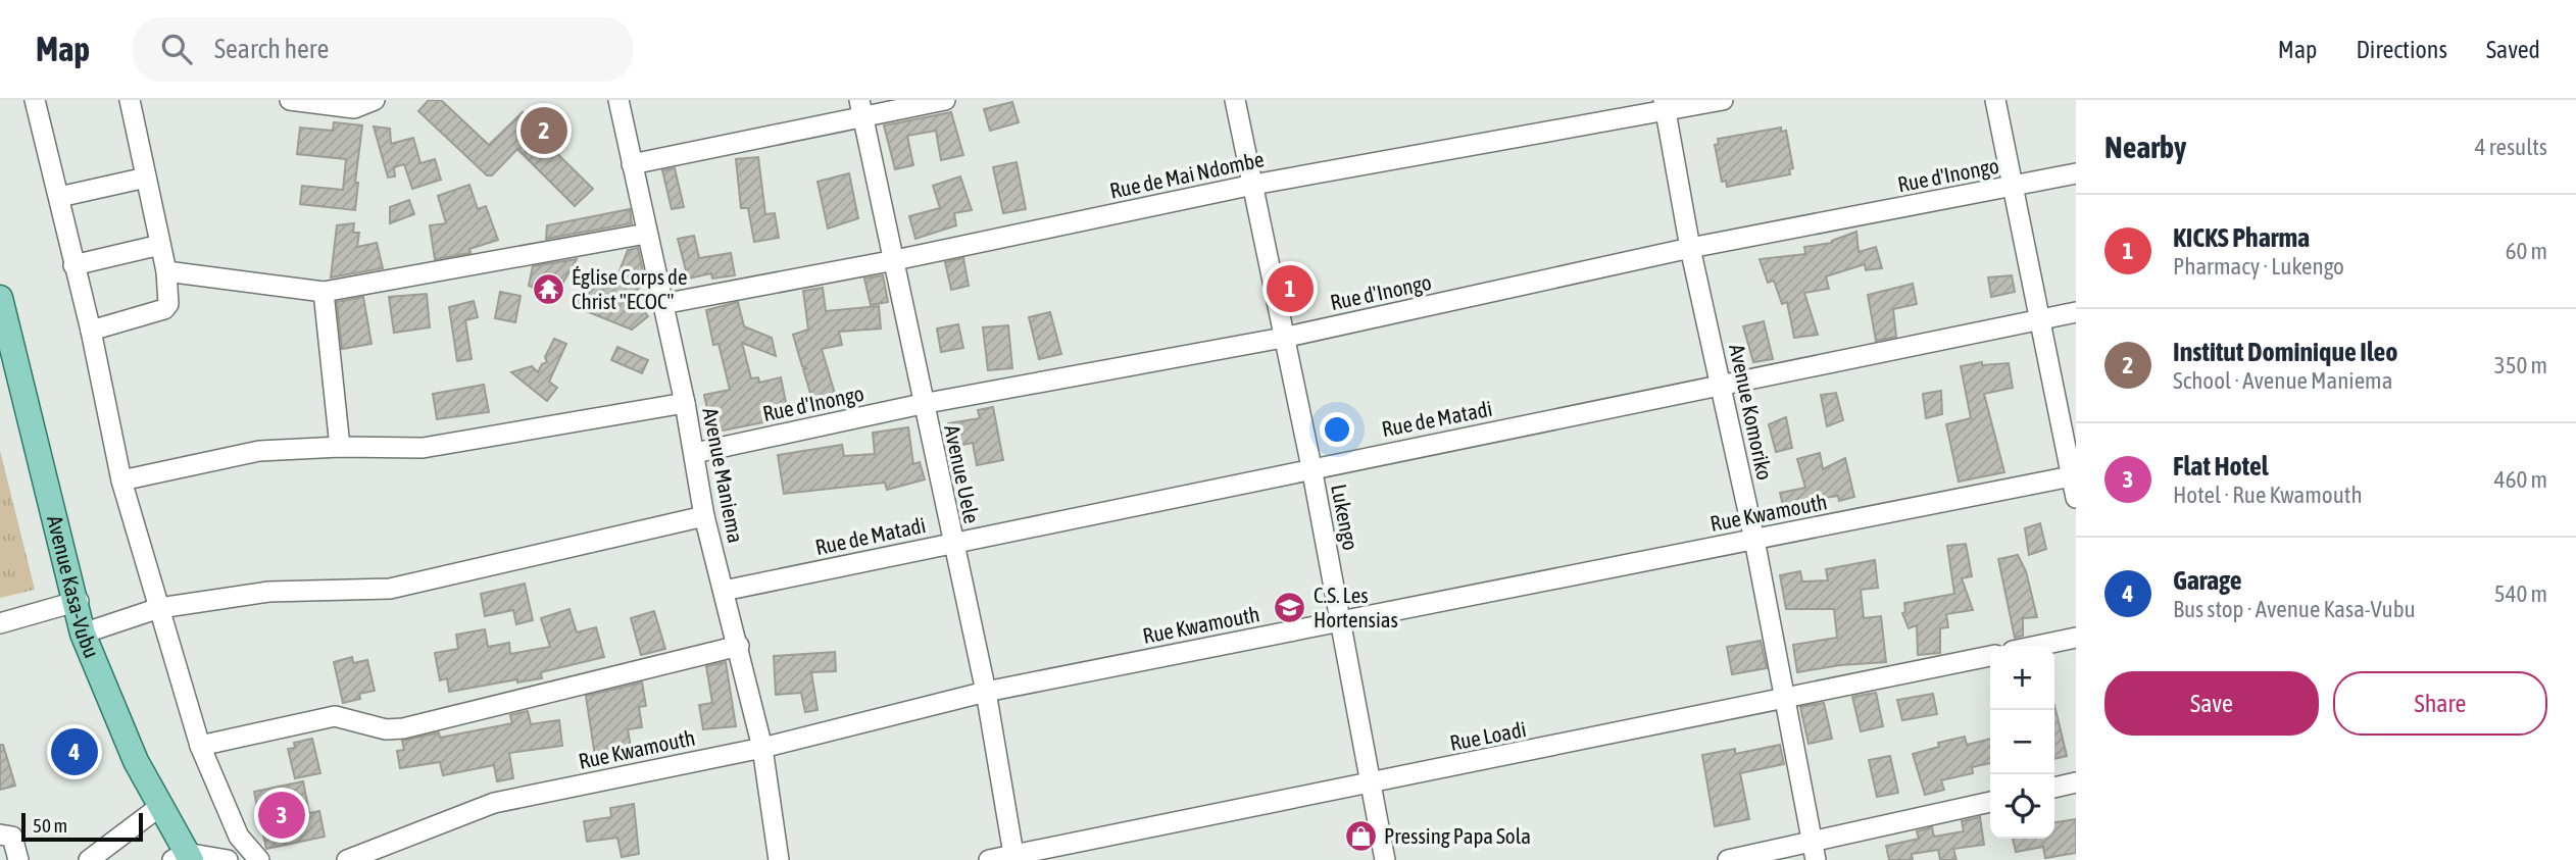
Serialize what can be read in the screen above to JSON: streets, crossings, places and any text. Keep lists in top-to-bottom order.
{
  "streets": {
    "main road": ["Avenue Kasa-Vubu"],
    "street": [
      "Rue de Mai Ndombe",
      "Rue d'Inongo",
      "Avenue Komoriko",
      "Rue de Matadi",
      "Avenue Uele",
      "Avenue Maniema",
      "Rue Kwamouth",
      "Lukengo",
      "Rue Loadi"
    ]
  },
  "crossings": [
    ["Rue de Mai Ndombe", "Avenue Komoriko"],
    ["Rue de Mai Ndombe", "Avenue Uele"],
    ["Rue de Mai Ndombe", "Avenue Maniema"],
    ["Rue de Mai Ndombe", "Lukengo"],
    ["Rue d'Inongo", "Avenue Komoriko"],
    ["Rue d'Inongo", "Avenue Uele"],
    ["Rue d'Inongo", "Avenue Maniema"],
    ["Rue d'Inongo", "Lukengo"],
    ["Avenue Komoriko", "Rue de Matadi"],
    ["Avenue Komoriko", "Rue Kwamouth"],
    ["Avenue Komoriko", "Rue Loadi"],
    ["Rue de Matadi", "Avenue Uele"],
    ["Rue de Matadi", "Avenue Maniema"],
    ["Rue de Matadi", "Lukengo"],
    ["Avenue Uele", "Rue Kwamouth"],
    ["Avenue Uele", "Rue Loadi"],
    ["Avenue Maniema", "Rue Kwamouth"],
    ["Rue Kwamouth", "Lukengo"],
    ["Lukengo", "Rue Loadi"]
  ],
  "places": {
    "temple": ["Église Corps de Christ \"ECOC\""],
    "school or university": ["C.S. Les Hortensias"],
    "shop": ["Pressing Papa Sola"]
  },
  "scale_bar": "50 m",
  "page": {
    "header": "Map",
    "search": "Search here",
    "nav": ["Map", "Directions", "Saved"],
    "heading": ["Nearby", "4 results"],
    "pins": [
      "2",
      "1",
      "4",
      "3"
    ],
    "list": [
      {
        "mark": "1",
        "name": "KICKS Pharma",
        "note": "Pharmacy · Lukengo",
        "value": "60 m"
      },
      {
        "mark": "2",
        "name": "Institut Dominique Ileo",
        "note": "School · Avenue Maniema",
        "value": "350 m"
      },
      {
        "mark": "3",
        "name": "Flat Hotel",
        "note": "Hotel · Rue Kwamouth",
        "value": "460 m"
      },
      {
        "mark": "4",
        "name": "Garage",
        "note": "Bus stop · Avenue Kasa-Vubu",
        "value": "540 m"
      }
    ],
    "map_buttons": ["+", "−"],
    "buttons": ["Save", "Share"],
    "scale": "50 m"
  }
}
